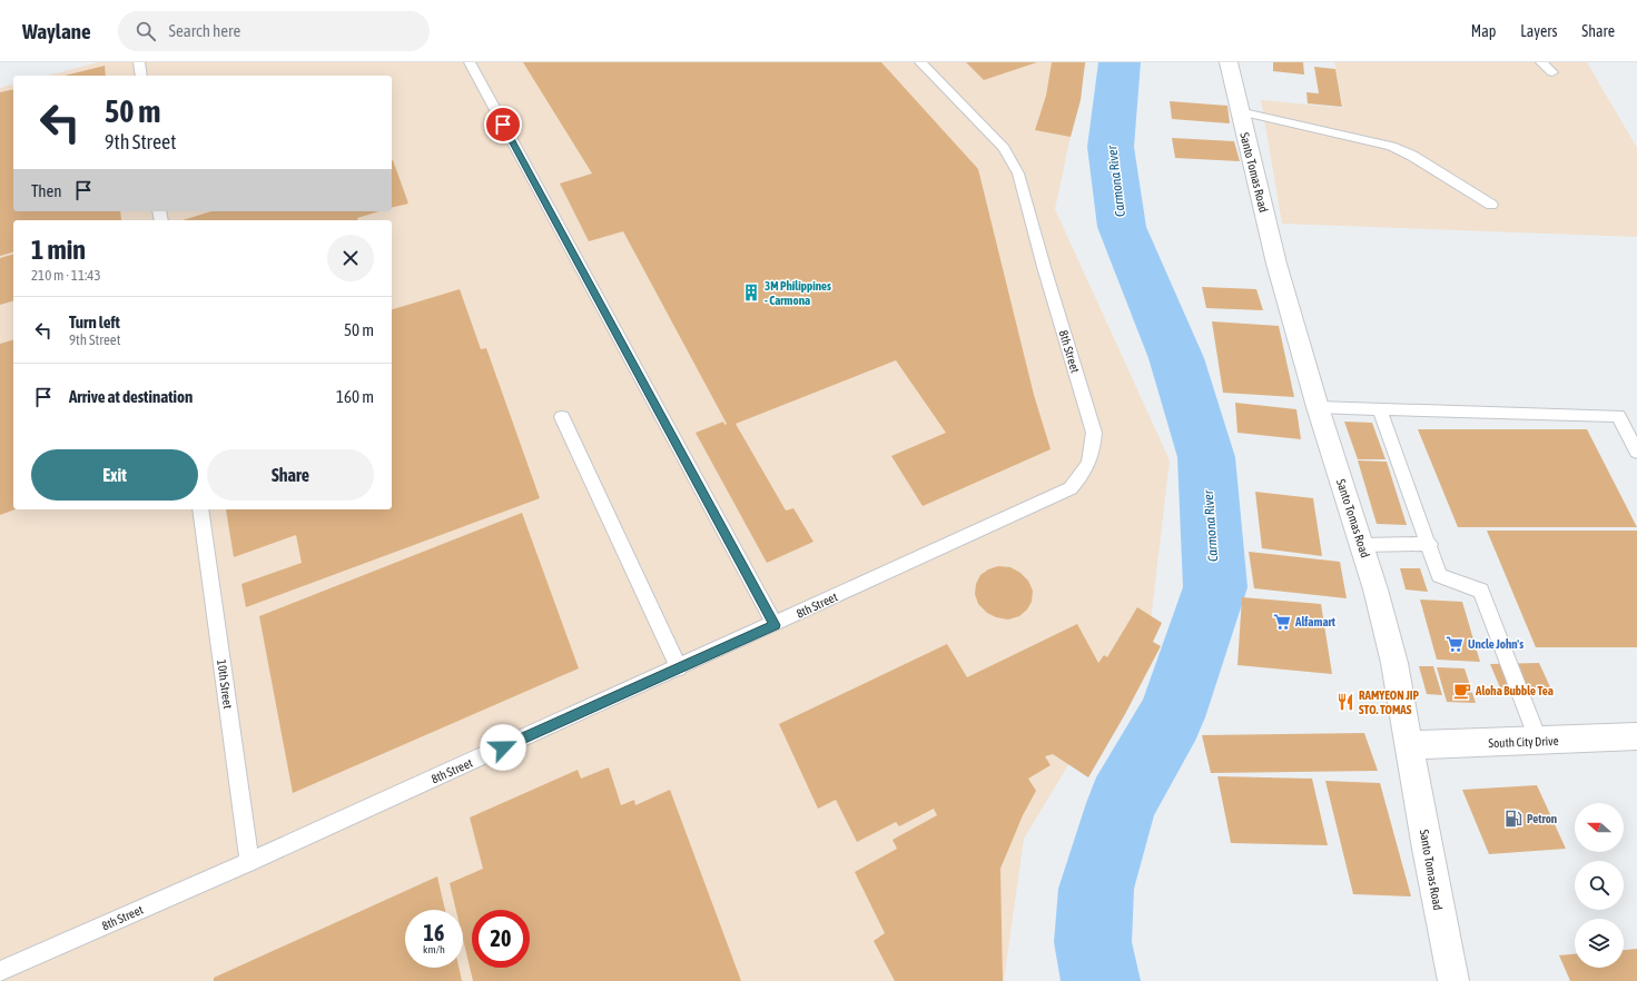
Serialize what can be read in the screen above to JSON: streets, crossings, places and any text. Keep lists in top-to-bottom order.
{
  "streets": {
    "street": ["Santo Tomas Road", "South City Drive"],
    "lane": ["8th Street", "10th Street"]
  },
  "crossings": [
    ["Santo Tomas Road", "South City Drive"],
    ["8th Street", "10th Street"]
  ],
  "water": ["Carmona River"],
  "places": {
    "building": ["3M Philippines - Carmona"],
    "supermarket": ["Alfamart", "Uncle John's"],
    "cafe": ["Aloha Bubble Tea"],
    "restaurant": ["RAMYEON JIP STO. TOMAS"],
    "fuel station": ["Petron"]
  },
  "north": "left",
  "page": {
    "header": "Waylane",
    "search": "Search here",
    "nav": ["Map", "Layers", "Share"],
    "turn": ["50 m", "9th Street"],
    "then": "Then",
    "heading": ["1 min", "210 m · 11:43"],
    "list": [
      {
        "name": "Turn left",
        "note": "9th Street",
        "value": "50 m"
      },
      {
        "name": "Arrive at destination",
        "value": "160 m"
      }
    ],
    "buttons": ["Exit", "Share"],
    "speed": "16 km/h",
    "limit": "20"
  }
}
